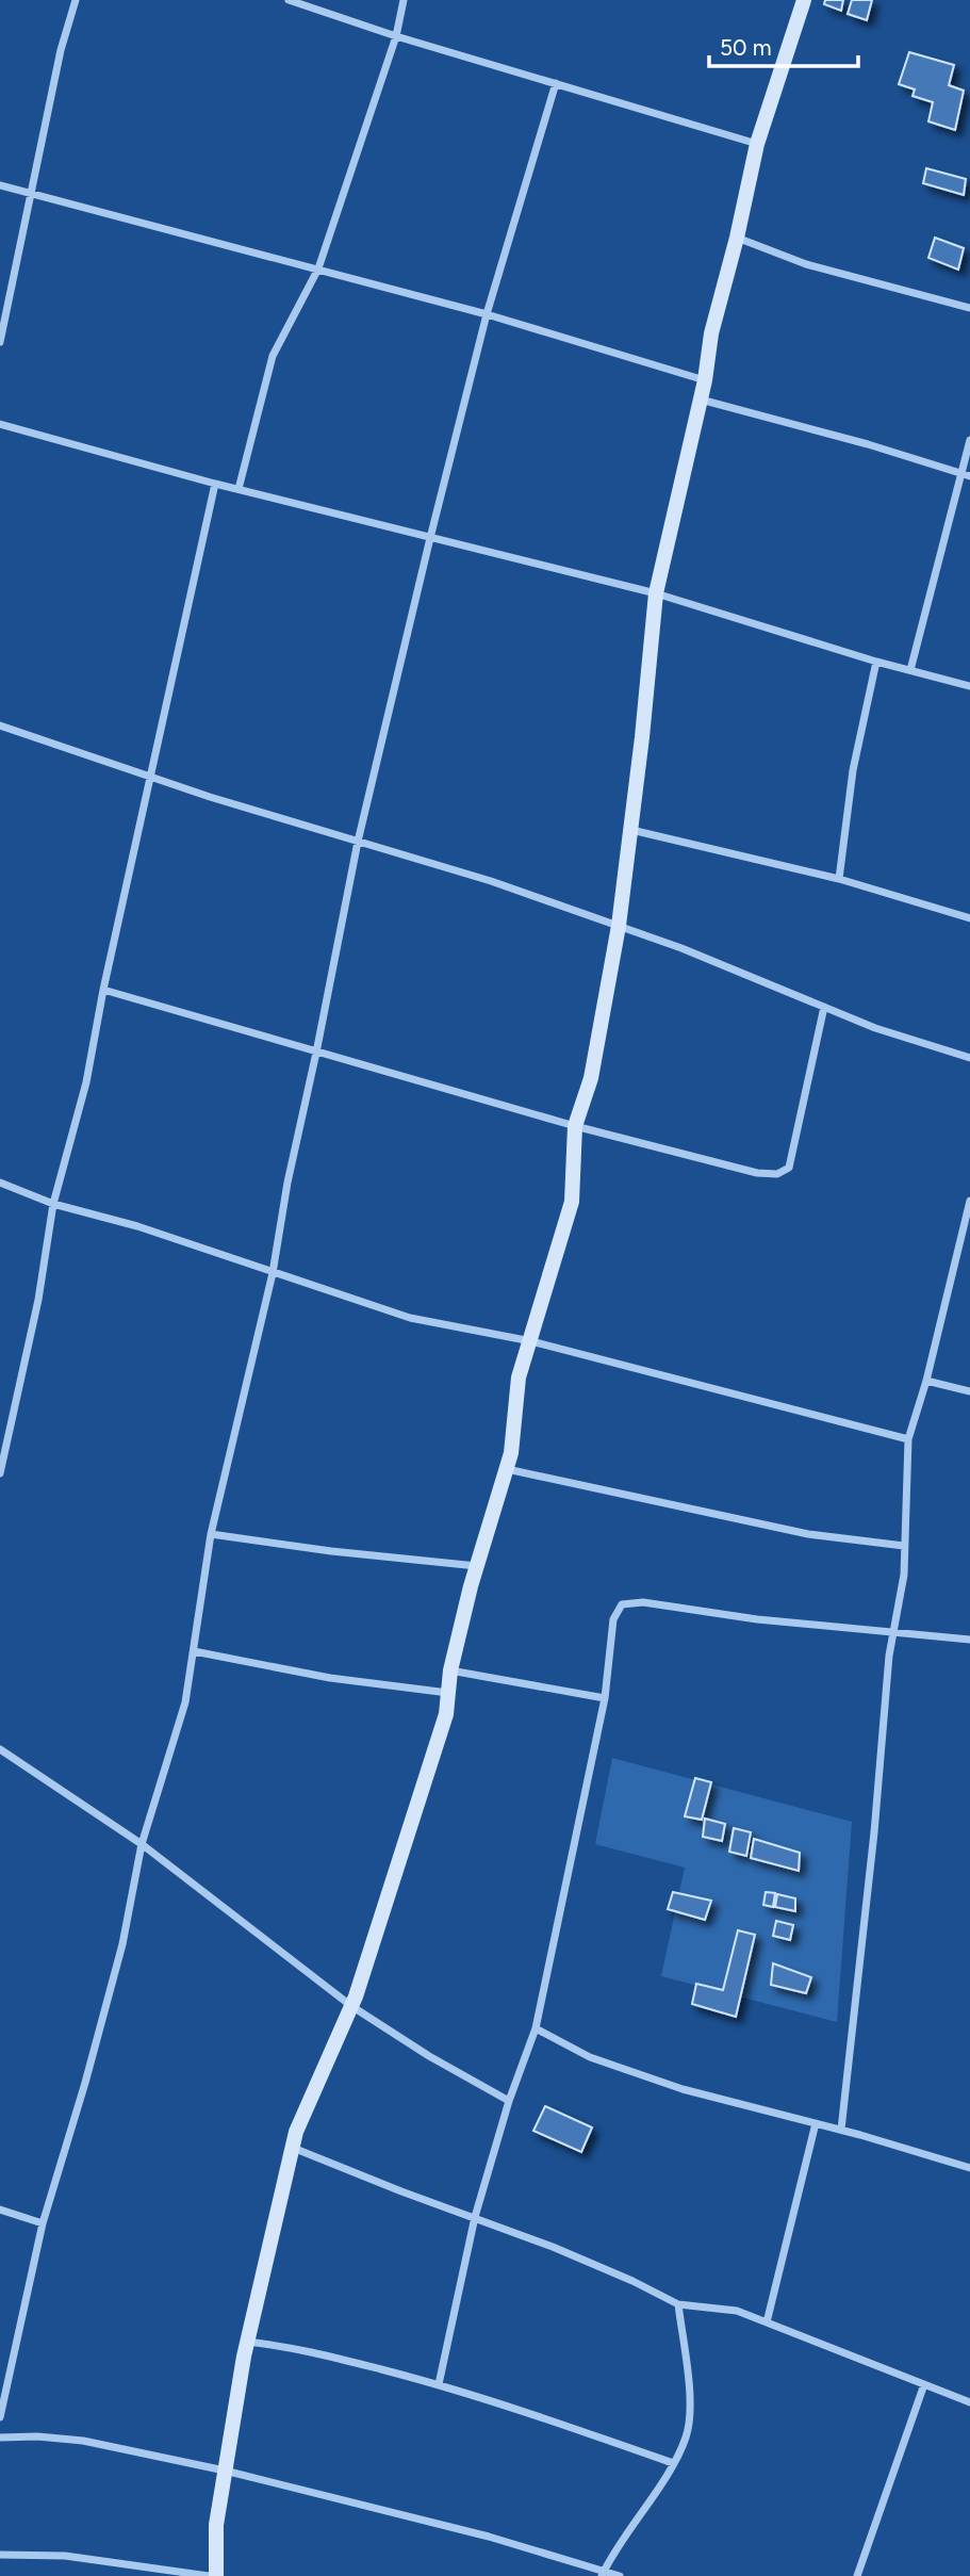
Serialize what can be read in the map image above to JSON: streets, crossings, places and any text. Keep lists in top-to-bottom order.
{
  "scale_bar": "50 m"
}
